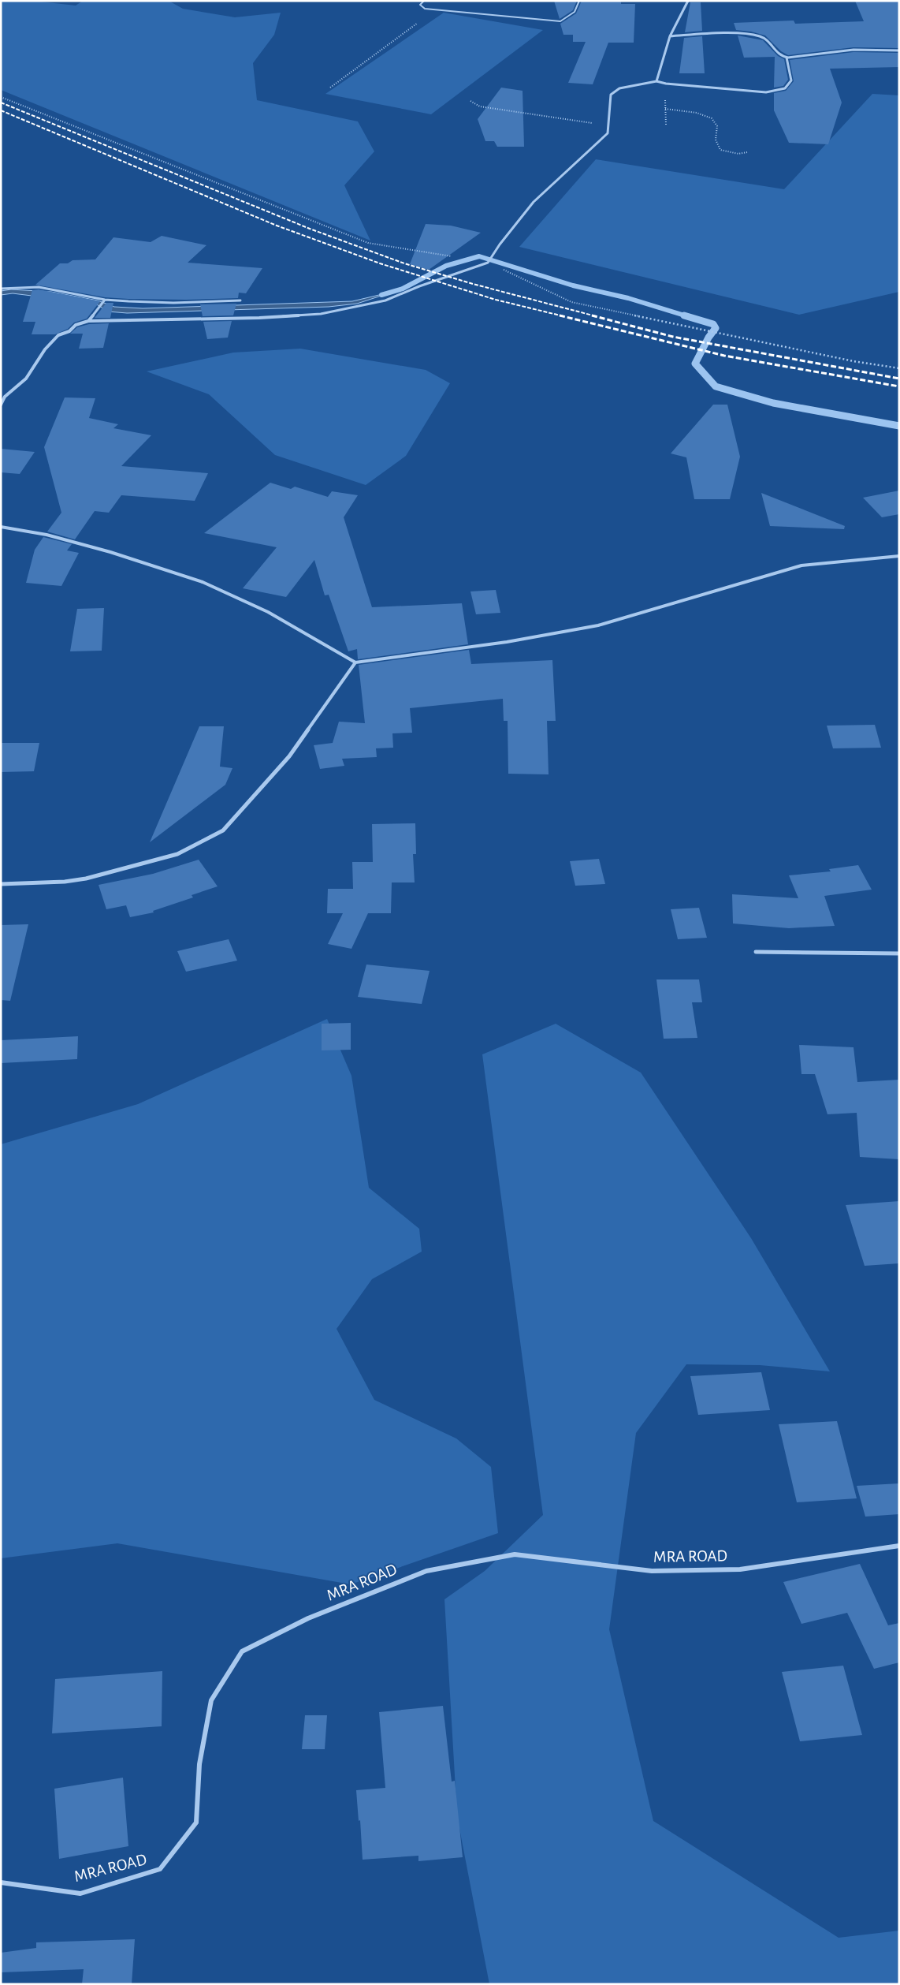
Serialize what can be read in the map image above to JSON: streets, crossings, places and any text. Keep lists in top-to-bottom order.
{
  "streets": {
    "street": ["MRA ROAD"]
  }
}
